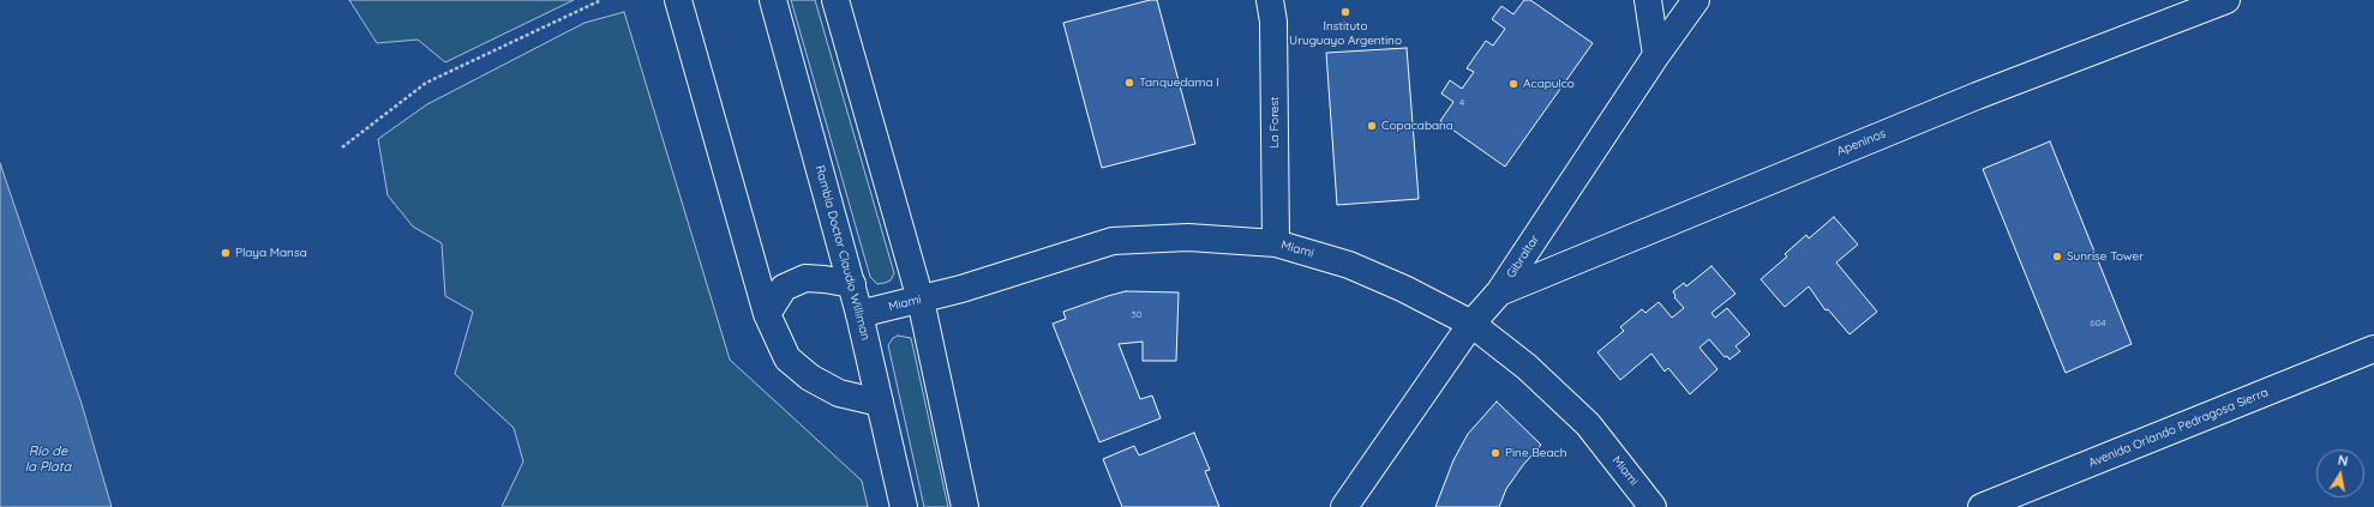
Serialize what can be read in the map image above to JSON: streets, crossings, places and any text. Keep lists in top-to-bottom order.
{
  "streets": {
    "street": [
      "La Forest",
      "Apeninos",
      "Miami",
      "Rambla Doctor Claudio Williman",
      "Gibraltar",
      "Avenida Orlando Pedragosa Sierra"
    ]
  },
  "crossings": [
    ["La Forest", "Miami"],
    ["Apeninos", "Gibraltar"],
    ["Miami", "Rambla Doctor Claudio Williman"],
    ["Miami", "Gibraltar"]
  ],
  "water": ["Río de la Plata"],
  "places": [
    "Instituto Uruguayo Argentino",
    "Tanquedama I",
    "Acapulco",
    "Copacabana",
    "Playa Mansa",
    "Sunrise Tower",
    "Pine Beach"
  ],
  "house_numbers": ["4", "30", "604"],
  "north": "top"
}
